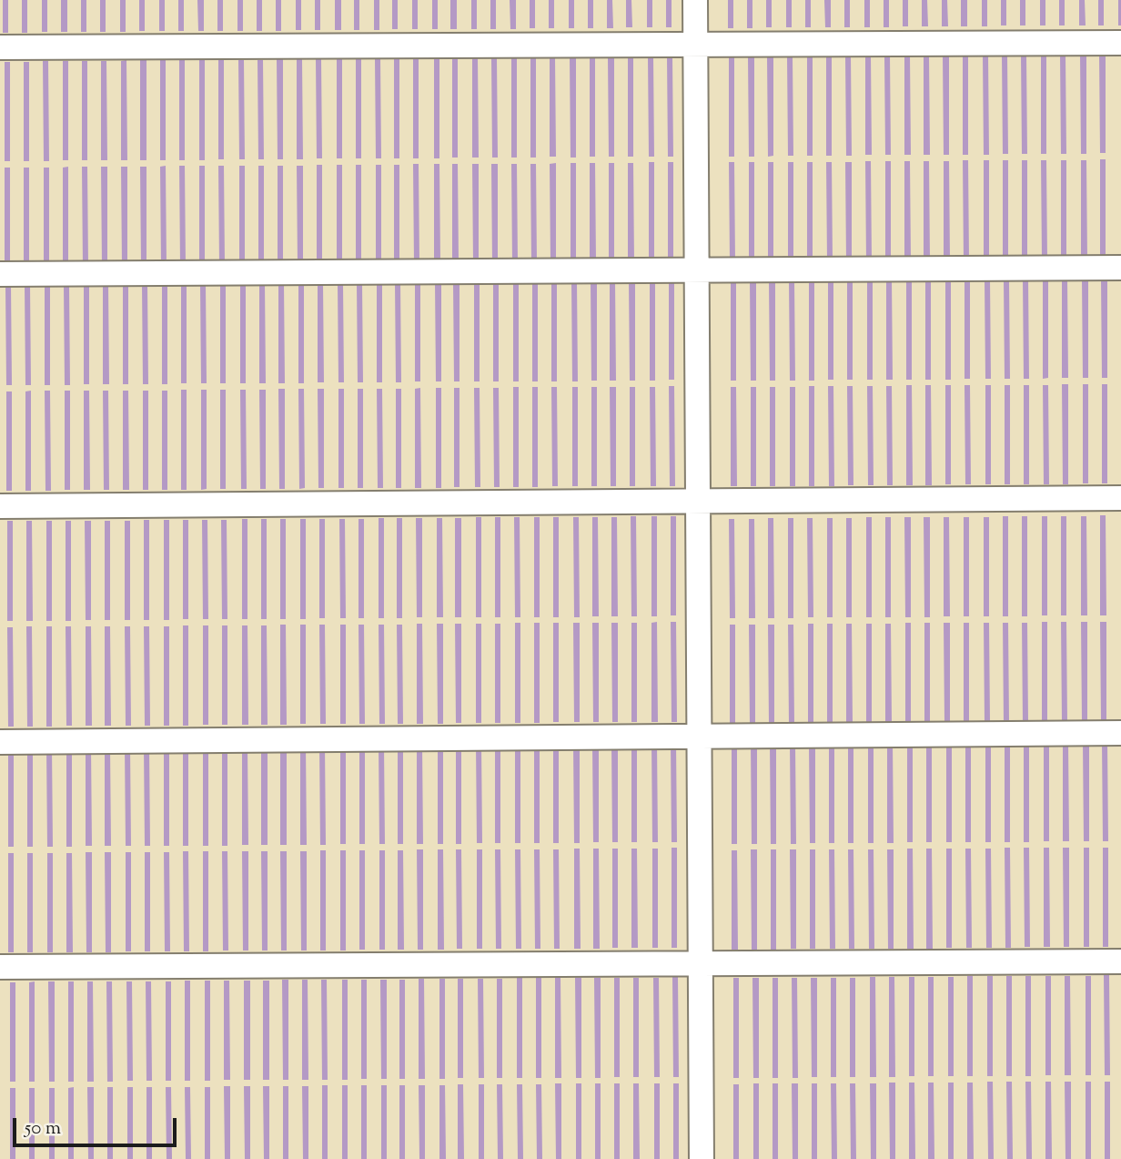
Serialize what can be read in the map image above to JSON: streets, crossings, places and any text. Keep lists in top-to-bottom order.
{
  "scale_bar": "50 m"
}
